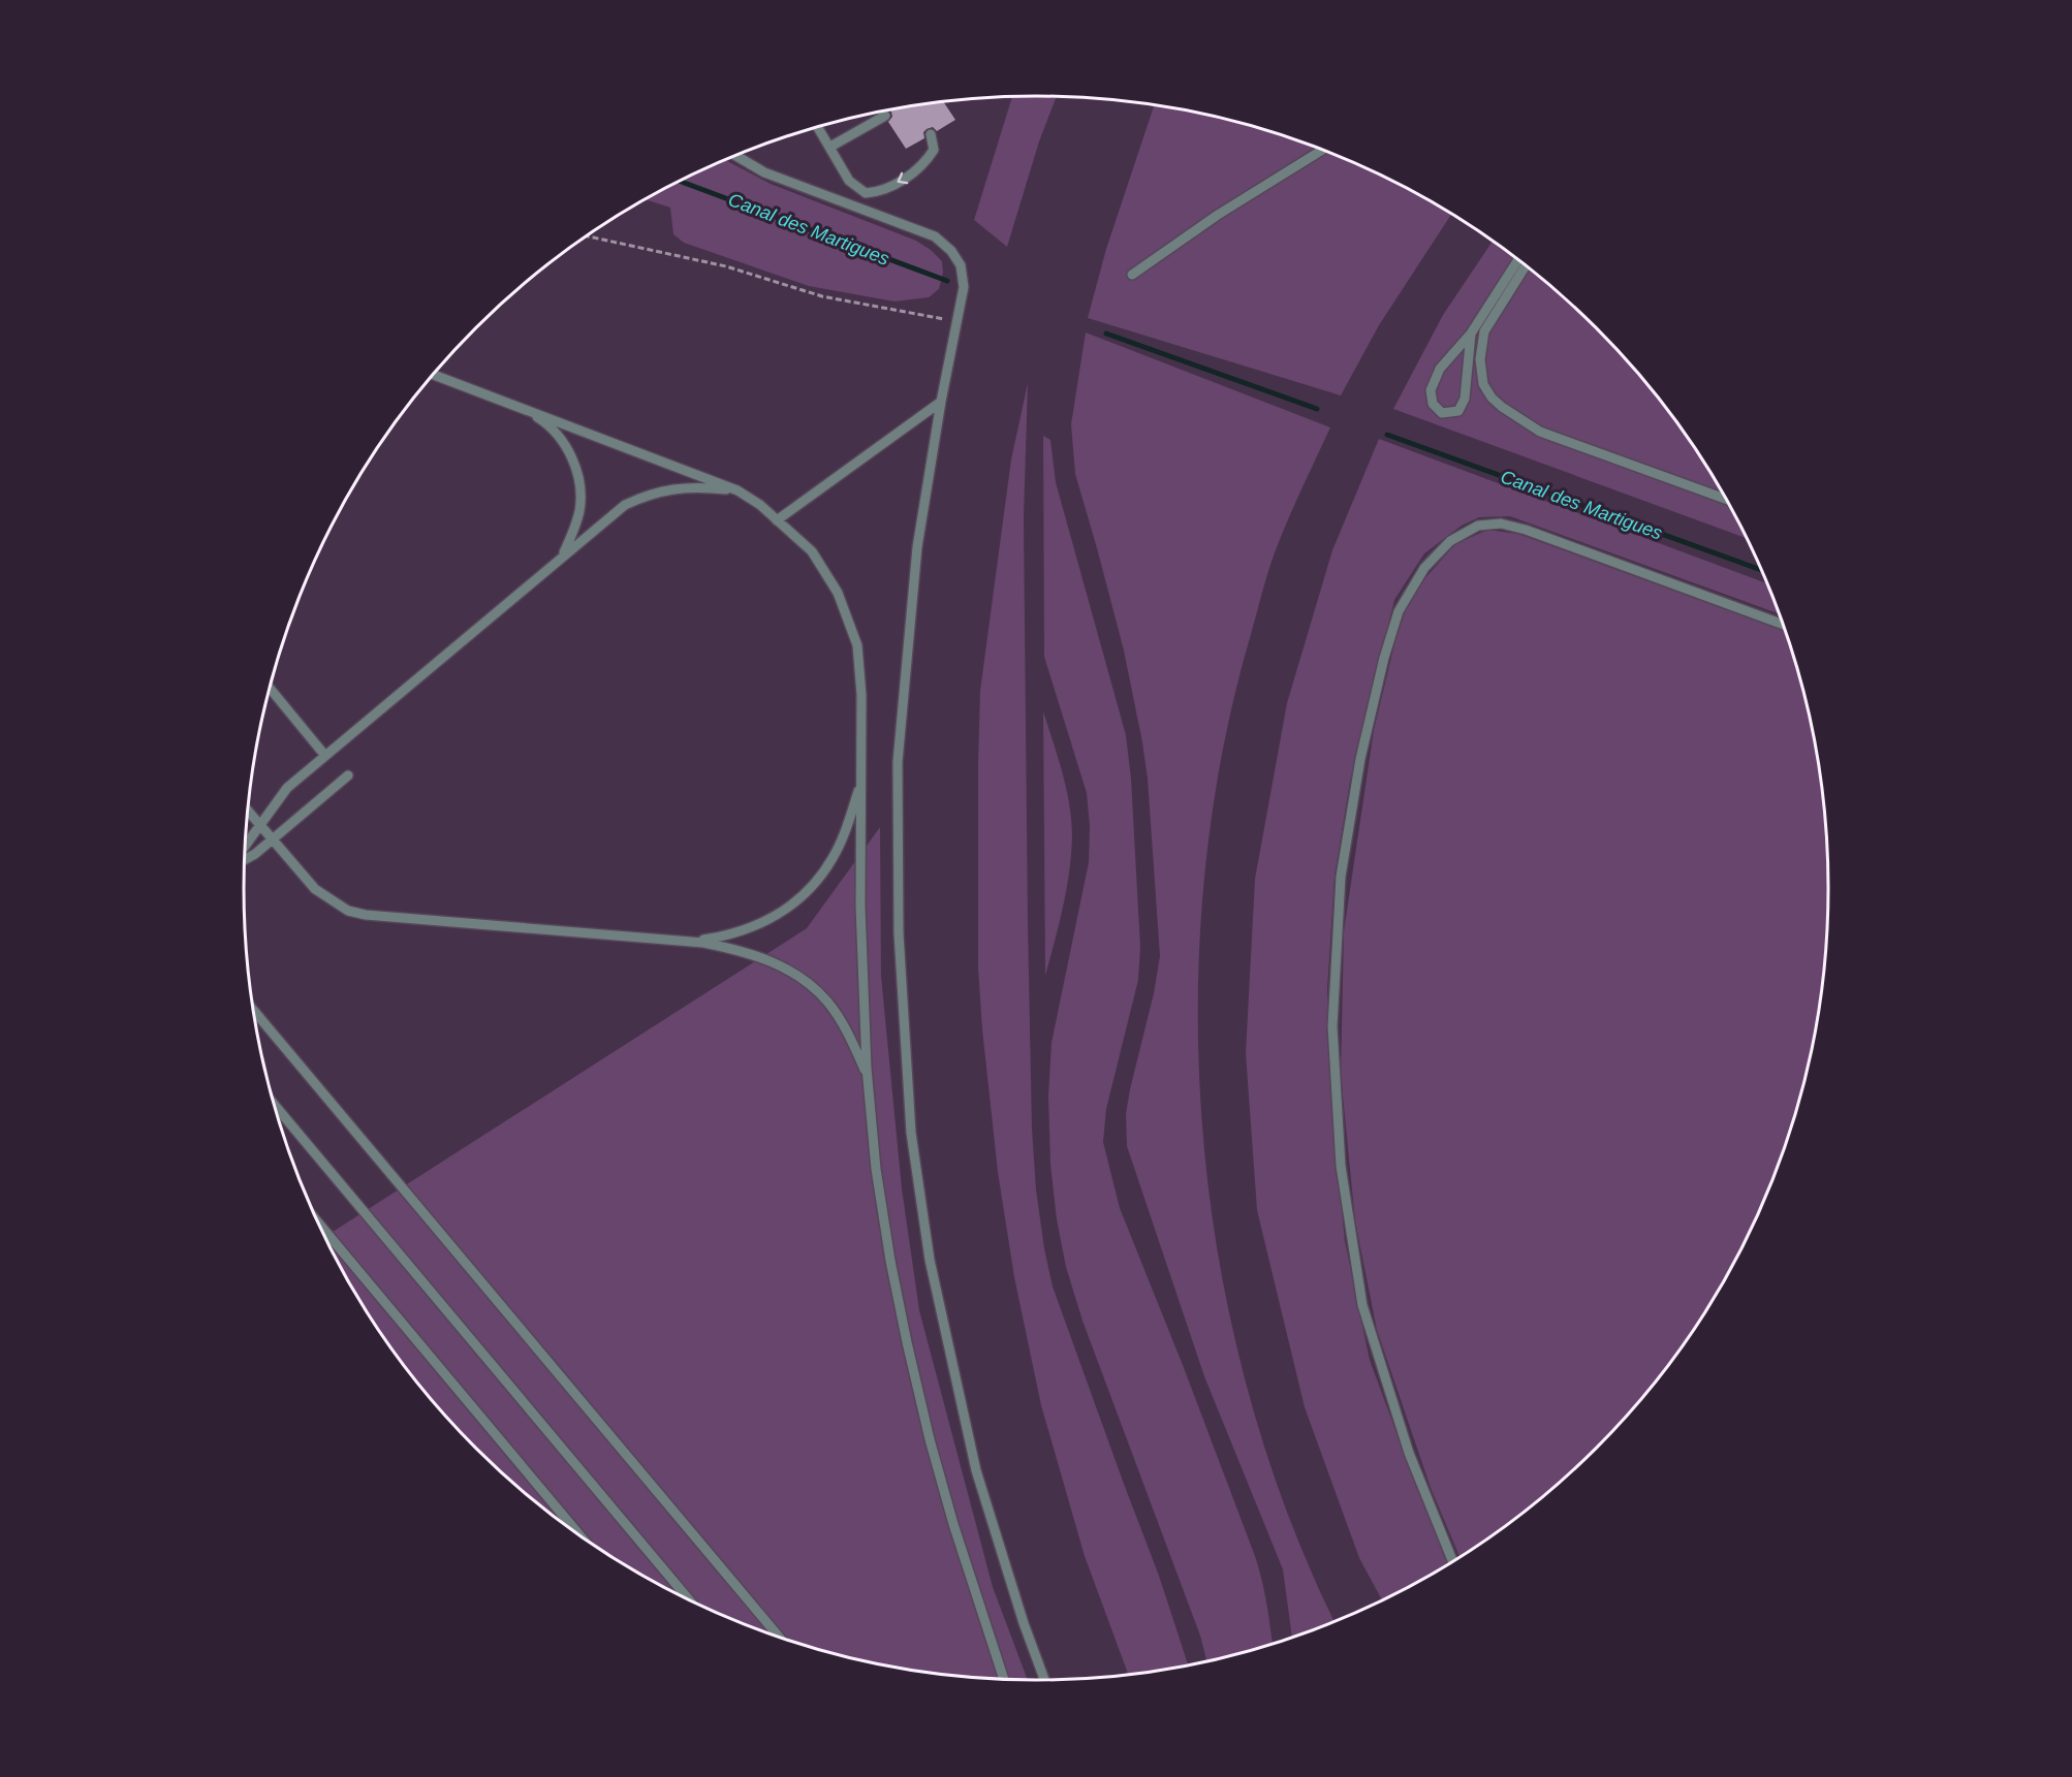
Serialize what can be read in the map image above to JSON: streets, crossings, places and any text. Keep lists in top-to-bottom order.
{
  "water": ["Canal des Martigues"]
}
